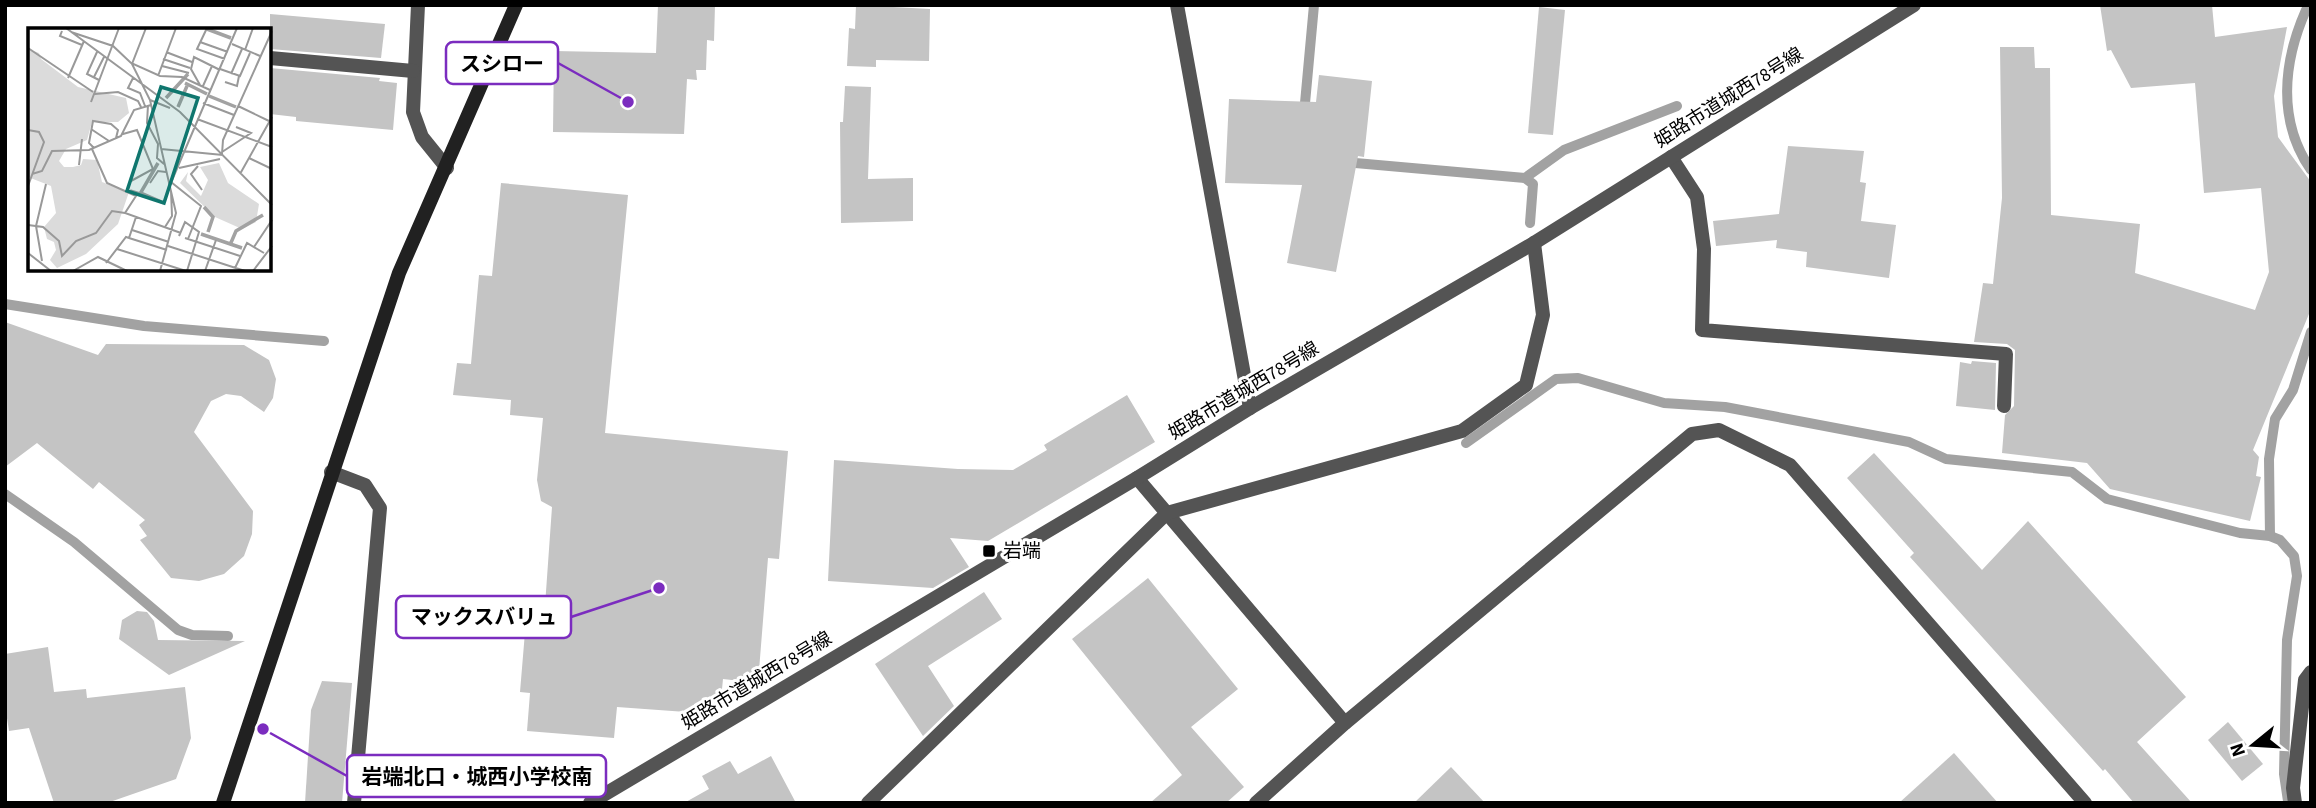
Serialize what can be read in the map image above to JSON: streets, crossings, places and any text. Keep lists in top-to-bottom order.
{
  "streets": {
    "street": ["姫路市道城西78号線"]
  },
  "places": {
    "other": ["スシロー", "マックスバリュ", "岩端北口・城西小学校南"],
    "transit": ["岩端"]
  },
  "north": "left"
}
